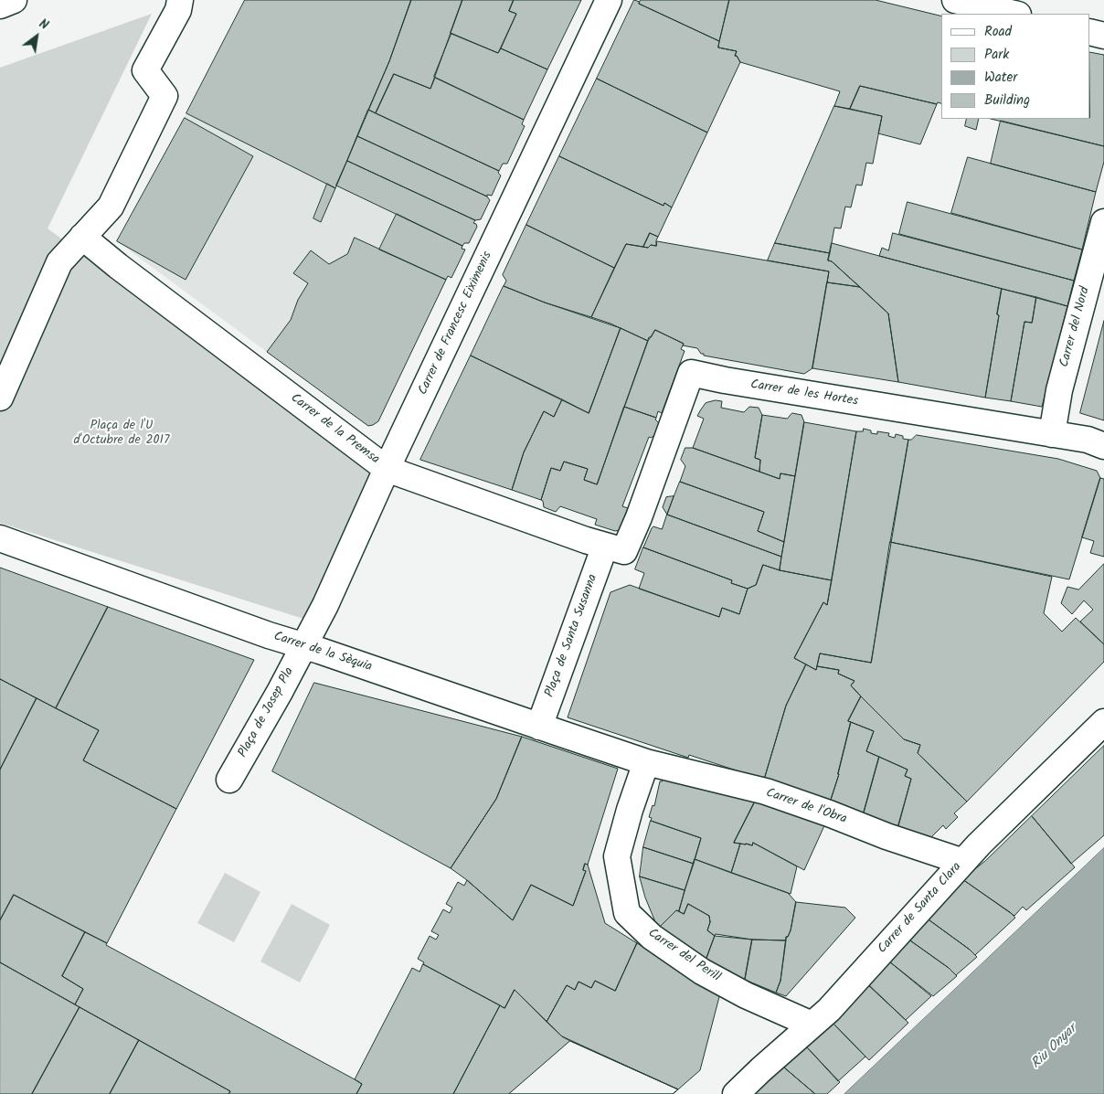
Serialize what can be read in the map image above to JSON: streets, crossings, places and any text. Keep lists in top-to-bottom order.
{
  "streets": {
    "street": [
      "Carrer de Francesc Eiximenis",
      "Carrer del Nord",
      "Carrer de les Hortes",
      "Carrer de la Premsa",
      "Plaça de Santa Susanna",
      "Carrer de la Sèquia",
      "Plaça de Josep Pla",
      "Carrer de l'Obra",
      "Carrer de Santa Clara",
      "Carrer del Perill"
    ]
  },
  "crossings": [
    ["Carrer de Francesc Eiximenis", "Carrer de la Premsa"],
    ["Carrer de Francesc Eiximenis", "Carrer de la Sèquia"],
    ["Carrer de Francesc Eiximenis", "Plaça de Josep Pla"],
    ["Carrer del Nord", "Carrer de les Hortes"],
    ["Carrer de les Hortes", "Carrer de la Premsa"],
    ["Carrer de les Hortes", "Plaça de Santa Susanna"],
    ["Carrer de la Premsa", "Plaça de Santa Susanna"],
    ["Plaça de Santa Susanna", "Carrer de la Sèquia"],
    ["Carrer de la Sèquia", "Plaça de Josep Pla"],
    ["Carrer de la Sèquia", "Carrer de l'Obra"],
    ["Carrer de la Sèquia", "Carrer del Perill"],
    ["Carrer de l'Obra", "Carrer de Santa Clara"],
    ["Carrer de l'Obra", "Carrer del Perill"],
    ["Carrer de Santa Clara", "Carrer del Perill"]
  ],
  "water": ["Riu Onyar"],
  "parks": ["Plaça de l'U d'Octubre de 2017"],
  "legend": [
    "Road",
    "Park",
    "Water",
    "Building"
  ],
  "north": "top right"
}
